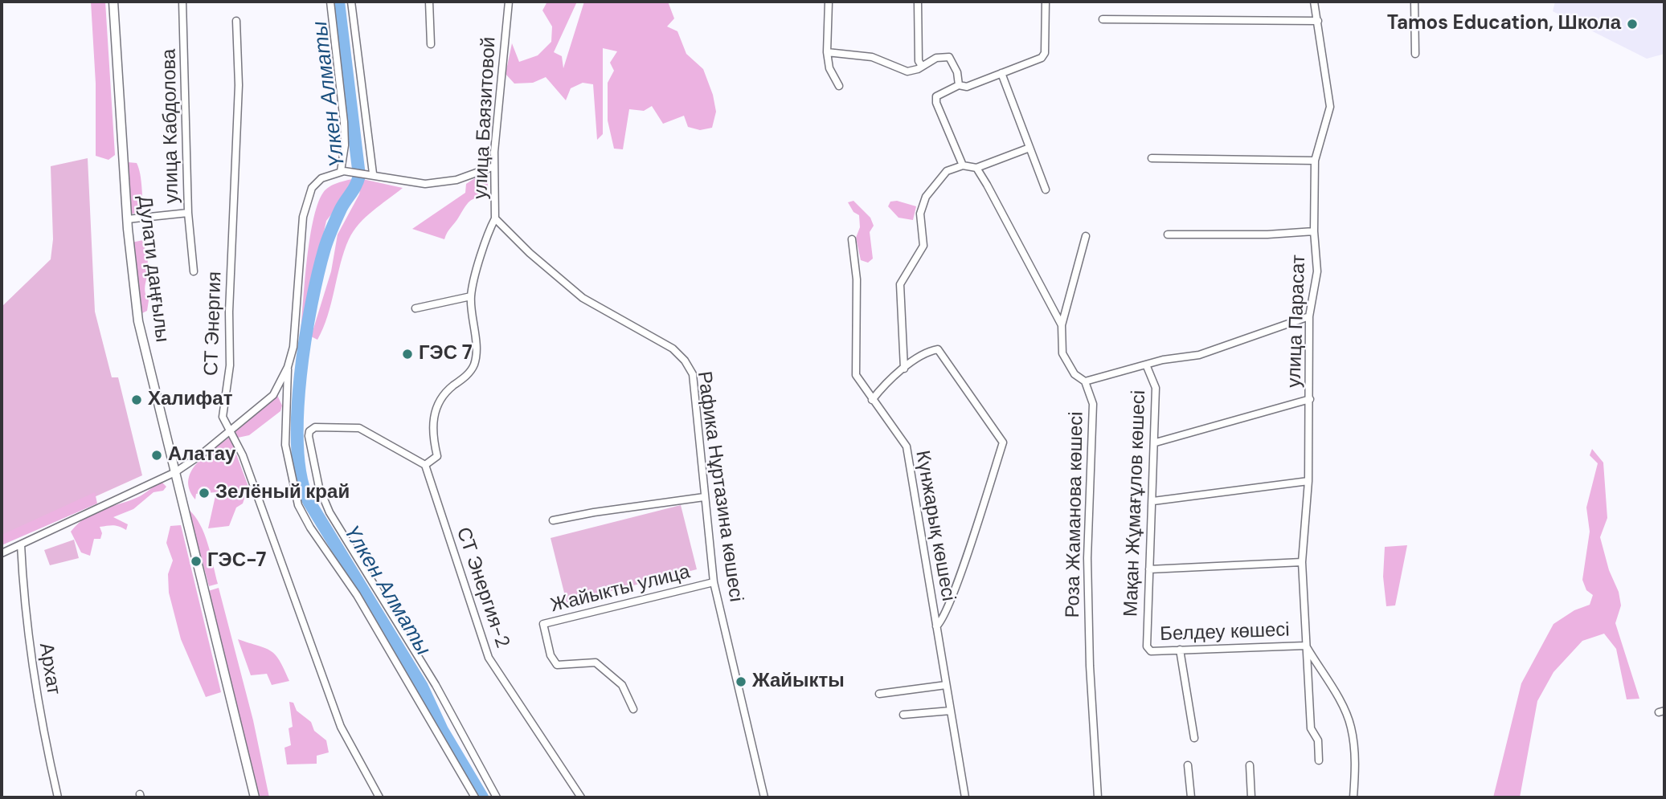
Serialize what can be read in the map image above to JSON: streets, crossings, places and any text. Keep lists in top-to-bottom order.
{
  "streets": {
    "main road": ["Дулати даңғылы"],
    "street": [
      "улица Баязитовой",
      "улица Кабдолова",
      "улица Парасат",
      "СТ Энергия",
      "Рафика Нұртазина көшесі",
      "Мақан Жұмағұлов көшесі",
      "Роза Жаманова көшесі",
      "Күнжарық көшесі",
      "СТ Энергия-2",
      "Жайыкты улица",
      "Белдеу көшесі",
      "Архат"
    ]
  },
  "crossings": [
    ["улица Баязитовой", "Рафика Нұртазина көшесі"],
    ["улица Кабдолова", "Дулати даңғылы"],
    ["улица Парасат", "Белдеу көшесі"],
    ["Рафика Нұртазина көшесі", "Жайыкты улица"],
    ["Мақан Жұмағұлов көшесі", "Белдеу көшесі"]
  ],
  "water": ["Үлкен Алматы"],
  "places": [
    "Tamos Education, Школа",
    "ГЭС 7",
    "Халифат",
    "Алатау",
    "Зелёный край",
    "ГЭС-7",
    "Жайыкты"
  ]
}
